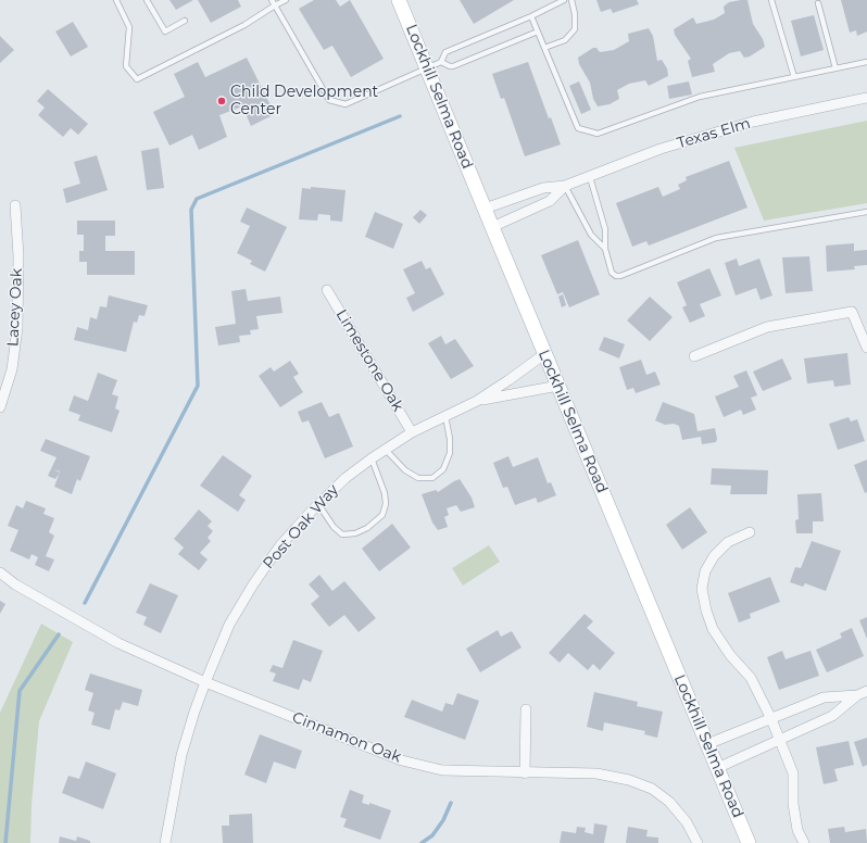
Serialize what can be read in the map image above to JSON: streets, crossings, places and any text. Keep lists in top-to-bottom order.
{
  "streets": {
    "main road": ["Lockhill Selma Road"],
    "street": [
      "Texas Elm",
      "Lacey Oak",
      "Limestone Oak",
      "Post Oak Way",
      "Cinnamon Oak"
    ]
  },
  "crossings": [
    ["Lockhill Selma Road", "Texas Elm"],
    ["Lockhill Selma Road", "Post Oak Way"],
    ["Limestone Oak", "Post Oak Way"],
    ["Post Oak Way", "Cinnamon Oak"]
  ],
  "places": ["Child Development Center"]
}
